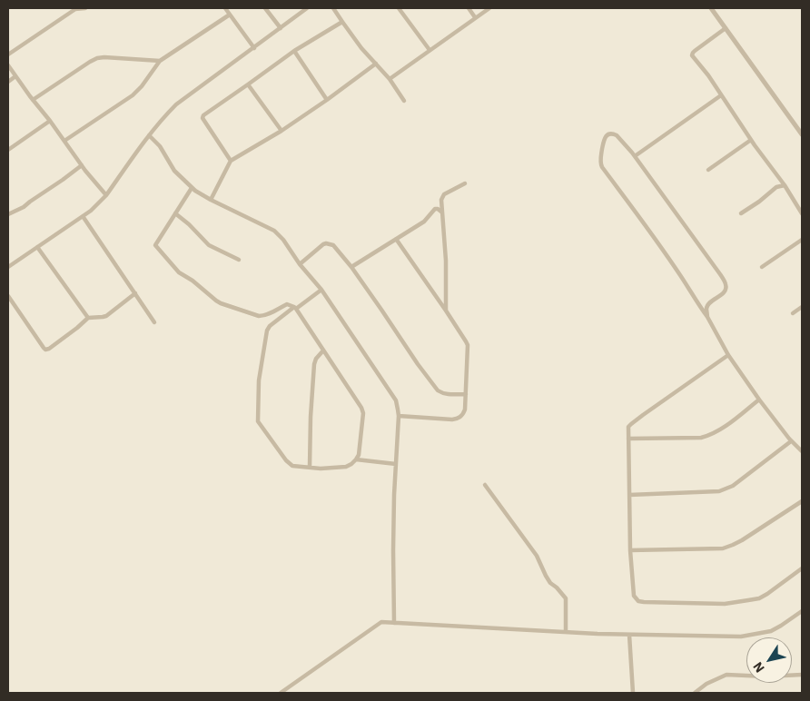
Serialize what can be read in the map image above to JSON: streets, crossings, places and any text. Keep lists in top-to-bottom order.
{
  "north": "bottom left"
}
